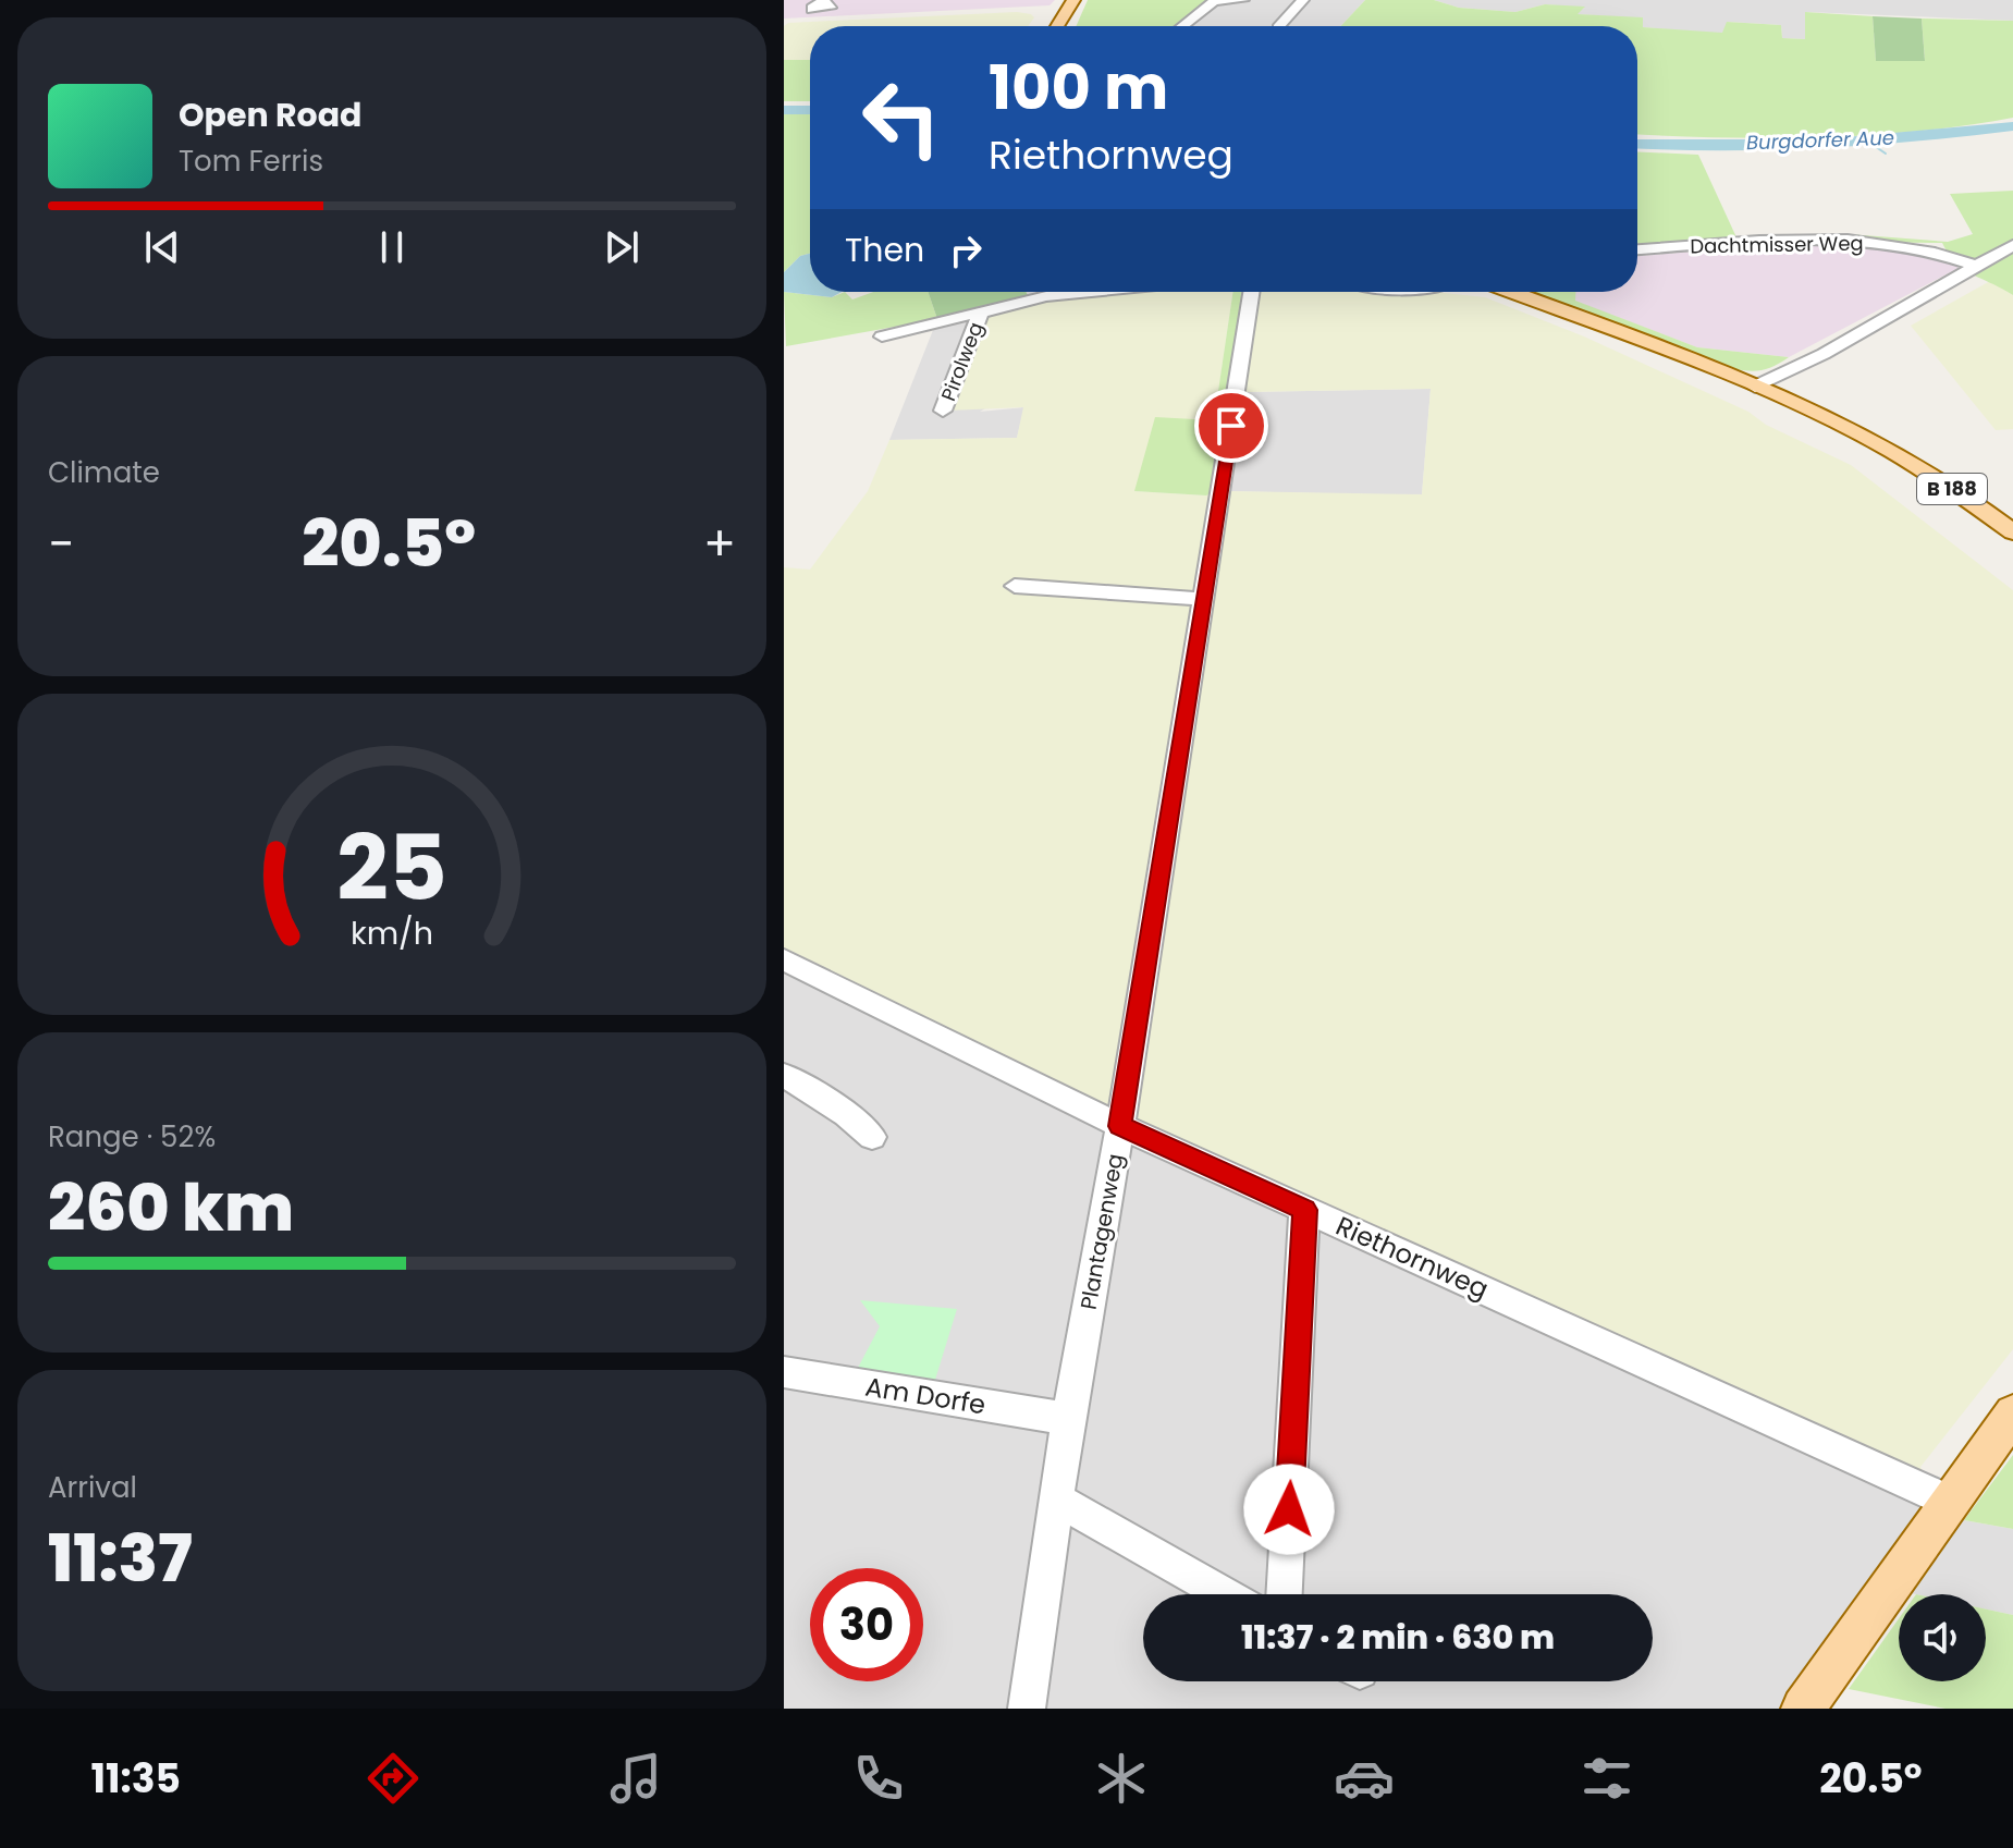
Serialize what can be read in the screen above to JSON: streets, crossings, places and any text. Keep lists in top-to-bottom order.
{
  "streets": {
    "main road": ["B 188"],
    "street": [
      "Dachtmisser Weg",
      "Pirolweg",
      "Plantagenweg",
      "Riethornweg",
      "Am Dorfe"
    ]
  },
  "crossings": [
    ["Plantagenweg", "Riethornweg"],
    ["Plantagenweg", "Am Dorfe"]
  ],
  "water": ["Burgdorfer Aue"],
  "page": {
    "turn": ["100 m", "Riethornweg"],
    "song": ["Open Road", "Tom Ferris"],
    "then": "Then",
    "tile": [
      "Climate",
      ["Range · 52%", "260 km"],
      ["Arrival", "11:37"]
    ],
    "heat": ["−", "20.5°", "+"],
    "limit": "30",
    "trip": "11:37 · 2 min · 630 m",
    "tabs": ["11:35", "20.5°"],
    "gauge": ["25", "km/h"]
  }
}
